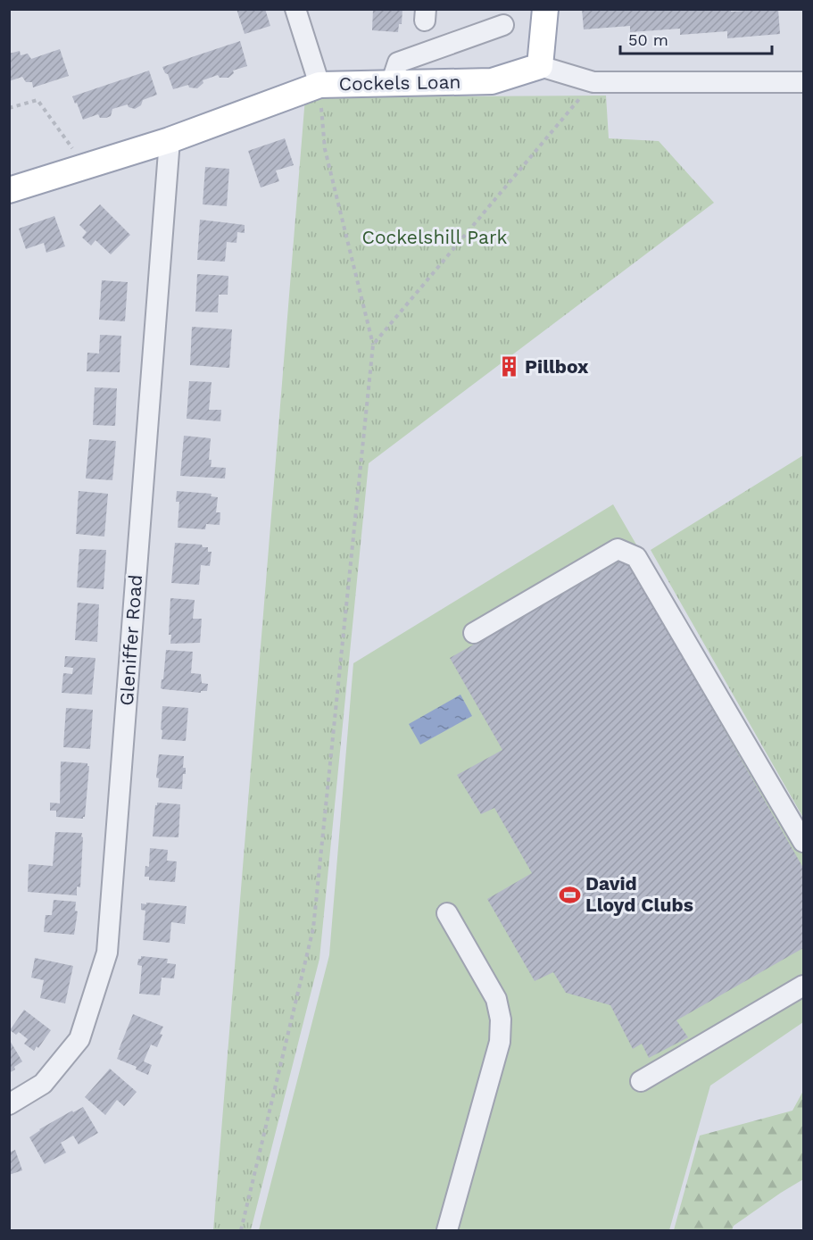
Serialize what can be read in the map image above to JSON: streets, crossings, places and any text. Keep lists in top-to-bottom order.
{
  "streets": {
    "main road": ["Cockels Loan"],
    "street": ["Gleniffer Road"]
  },
  "crossings": [
    ["Cockels Loan", "Gleniffer Road"]
  ],
  "parks": ["Cockelshill Park"],
  "places": {
    "building": ["Pillbox"],
    "sports": ["David Lloyd Clubs"]
  },
  "scale_bar": "50 m"
}
